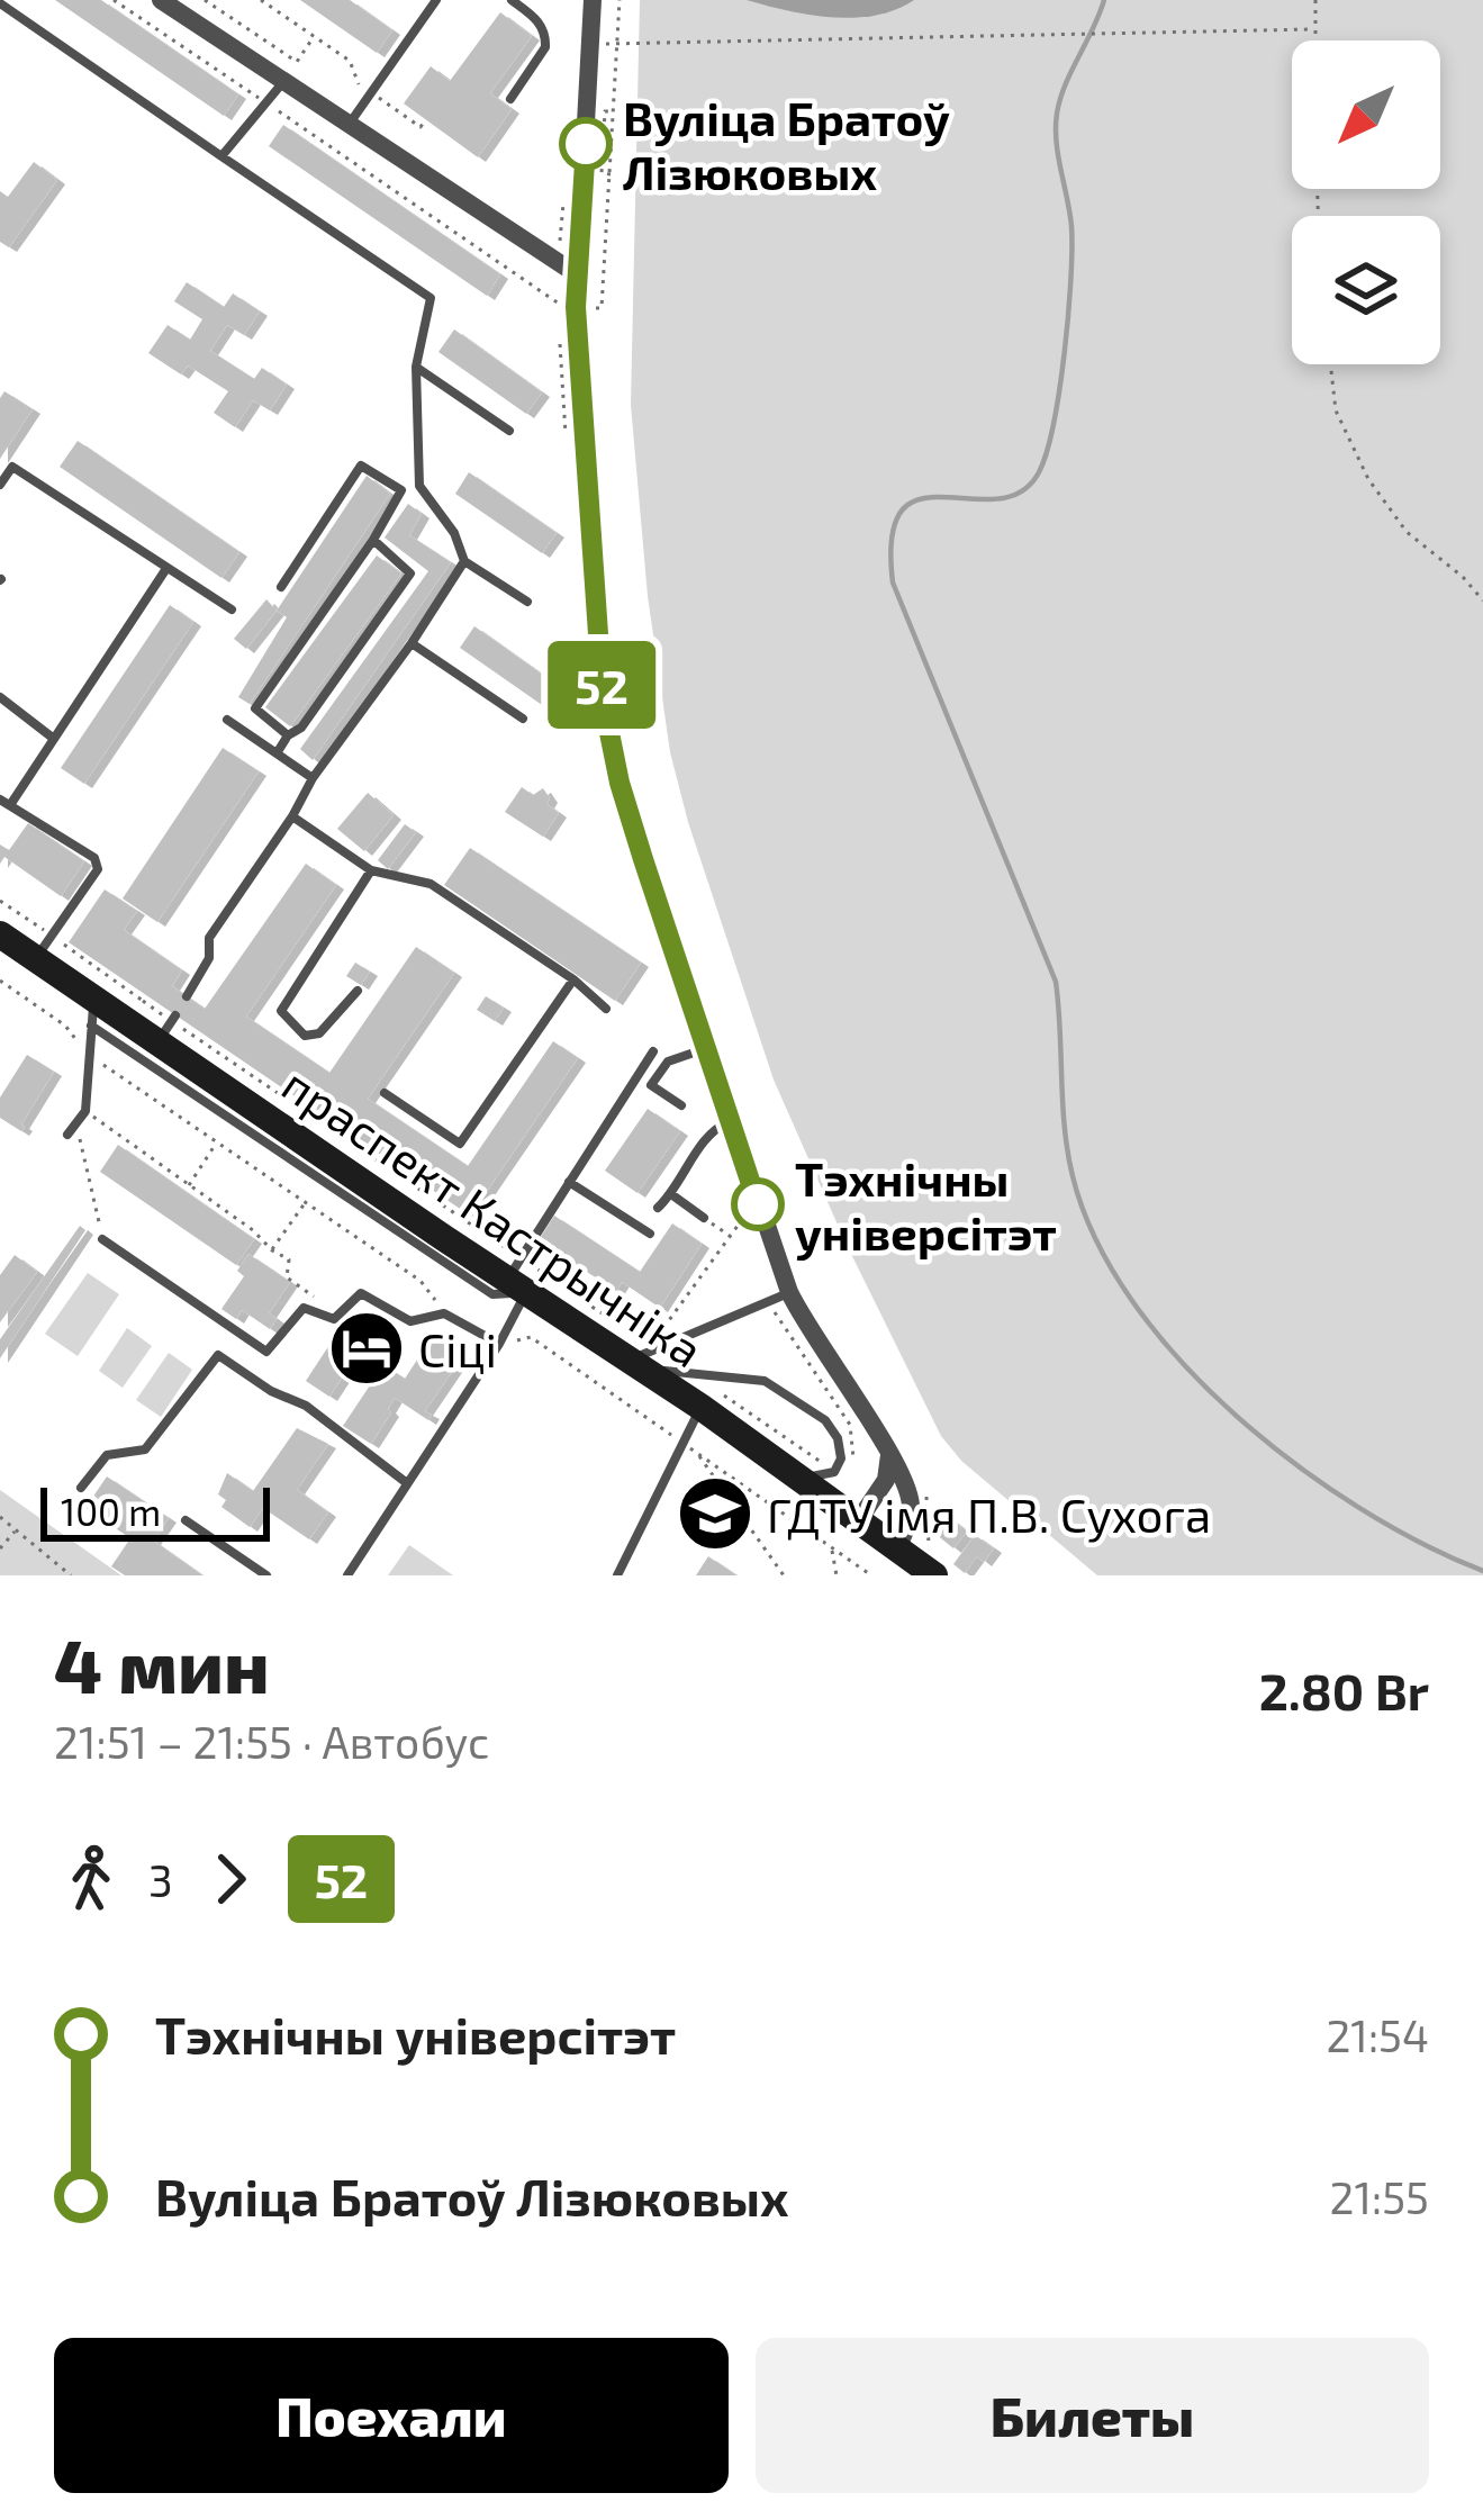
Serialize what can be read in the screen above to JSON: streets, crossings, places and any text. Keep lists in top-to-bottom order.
{
  "streets": {
    "main road": ["праспект Кастрычніка"]
  },
  "places": {
    "other": ["Вуліца Братоў Лізюковых", "Тэхнічны універсітэт"],
    "hotel": ["Сіці"],
    "school or university": ["ГДТУ імя П.В. Сухога"]
  },
  "lines": ["bus line 52"],
  "scale_bar": "100 m",
  "north": "bottom left",
  "page": {
    "on_map": "52",
    "scale": "100 m",
    "heading": ["4 мин", "21:51 – 21:55 · Автобус", "2.80 Br"],
    "legs": ["3", "52"],
    "list": [
      {
        "name": "Тэхнічны універсітэт",
        "value": "21:54"
      },
      {
        "name": "Вуліца Братоў Лізюковых",
        "value": "21:55"
      }
    ],
    "buttons": ["Поехали", "Билеты"]
  }
}
